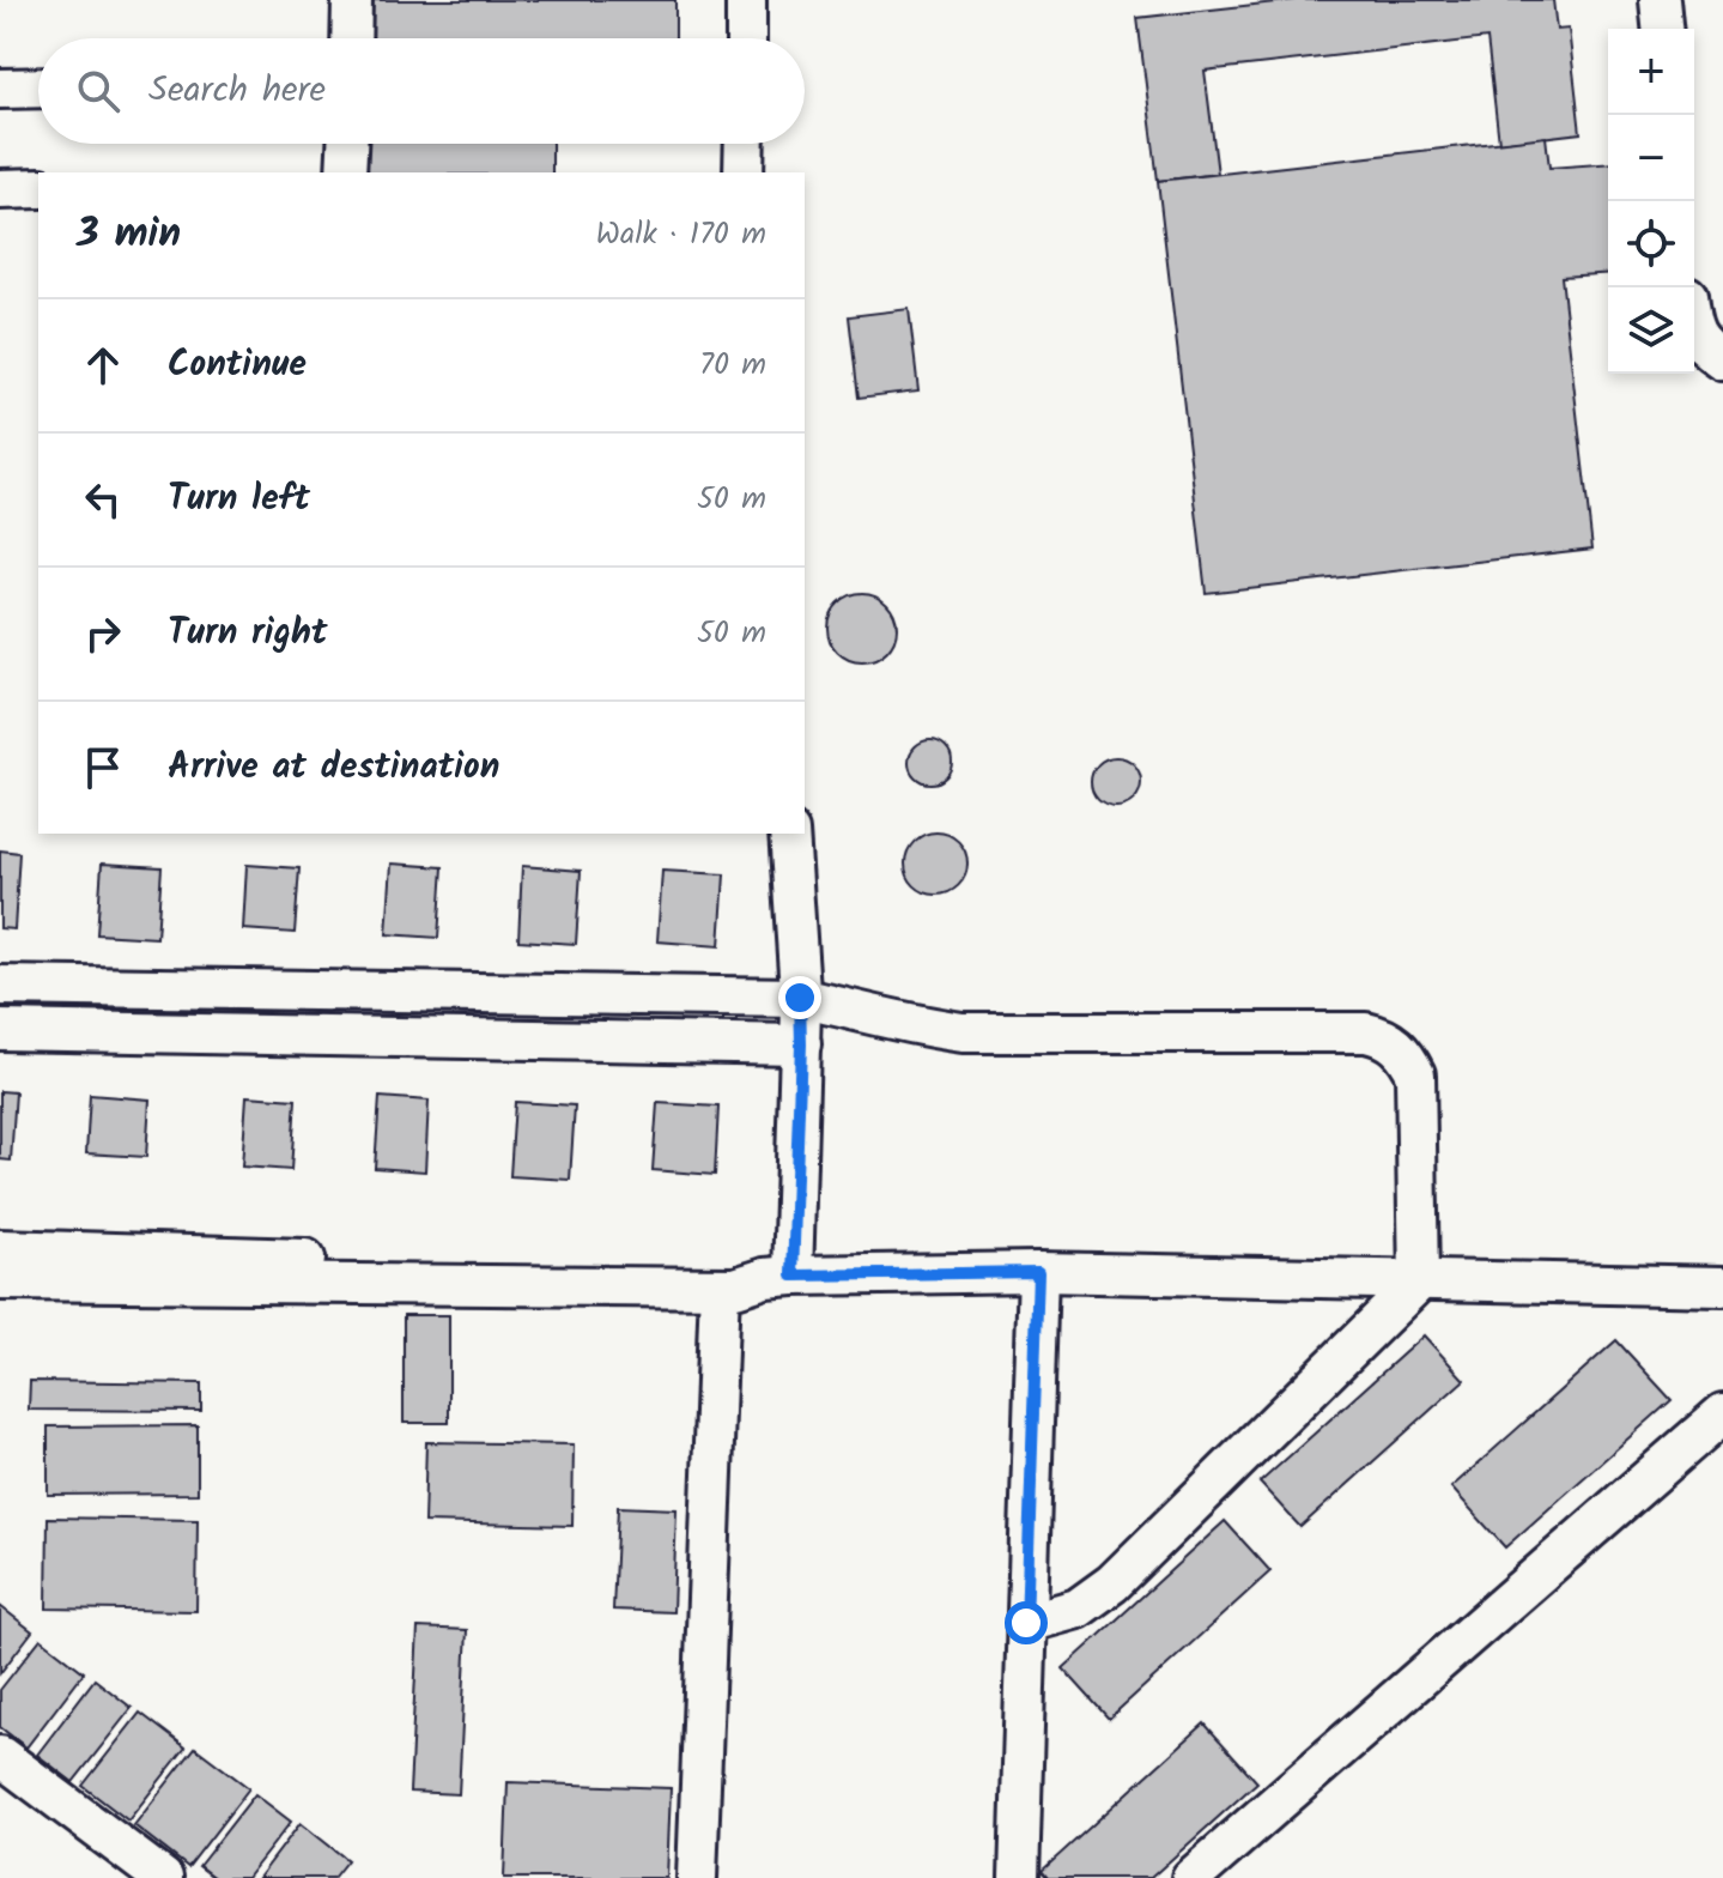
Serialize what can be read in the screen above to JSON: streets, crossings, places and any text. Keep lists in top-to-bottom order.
{
  "page": {
    "map_buttons": ["+", "−"],
    "search": "Search here",
    "heading": ["3 min", "Walk · 170 m"],
    "list": [
      ["Continue", "70 m"],
      ["Turn left", "50 m"],
      ["Turn right", "50 m"],
      "Arrive at destination"
    ]
  }
}
